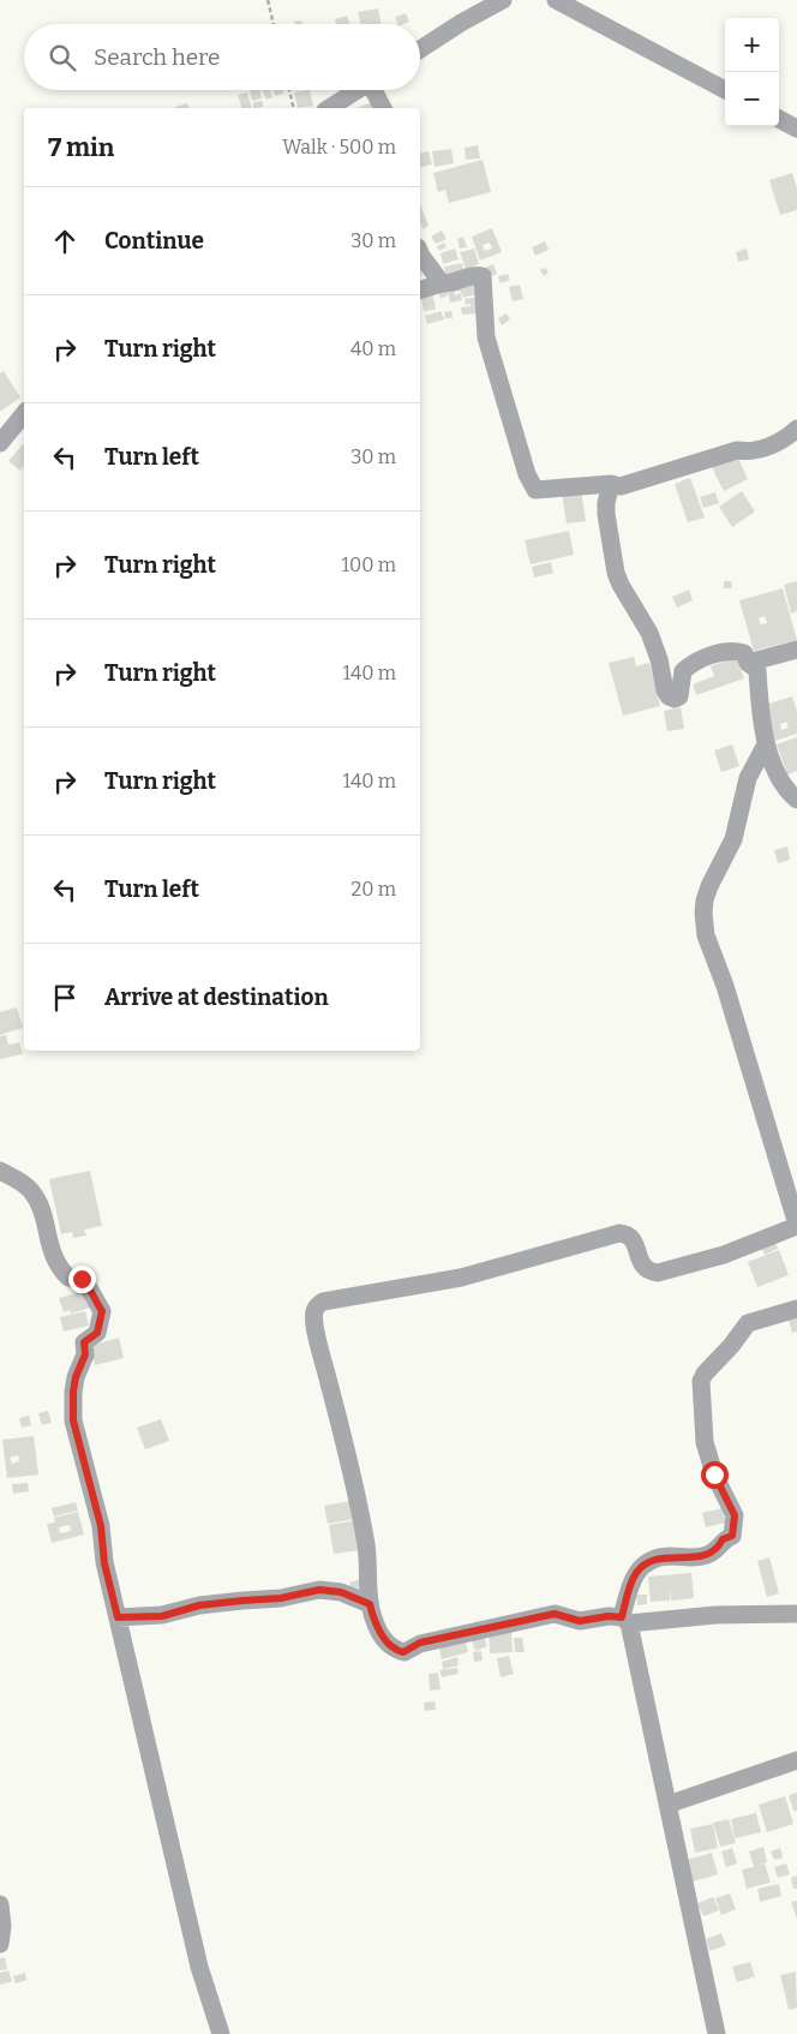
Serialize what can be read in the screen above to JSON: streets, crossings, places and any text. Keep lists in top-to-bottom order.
{
  "page": {
    "map_buttons": ["+", "−"],
    "search": "Search here",
    "heading": ["7 min", "Walk · 500 m"],
    "list": [
      ["Continue", "30 m"],
      ["Turn right", "40 m"],
      ["Turn left", "30 m"],
      ["Turn right", "100 m"],
      ["Turn right", "140 m"],
      ["Turn right", "140 m"],
      ["Turn left", "20 m"],
      "Arrive at destination"
    ]
  }
}
